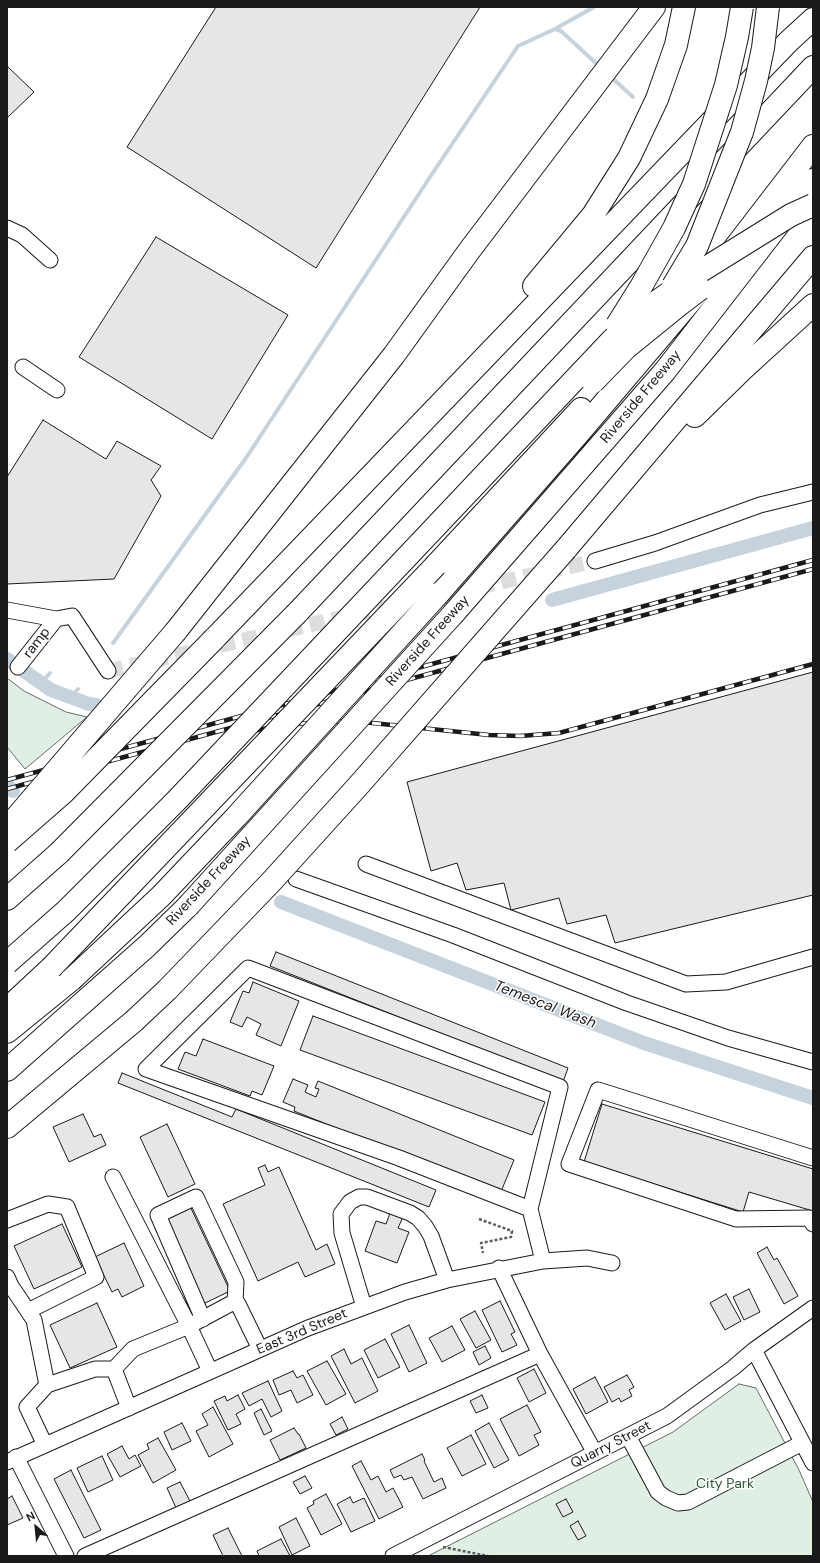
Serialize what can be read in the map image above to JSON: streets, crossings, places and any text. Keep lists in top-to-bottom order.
{
  "streets": {
    "highway": ["Riverside Freeway"],
    "street": ["ramp", "East 3rd Street", "Quarry Street"]
  },
  "water": ["Temescal Wash"],
  "parks": ["City Park"],
  "north": "top left"
}
